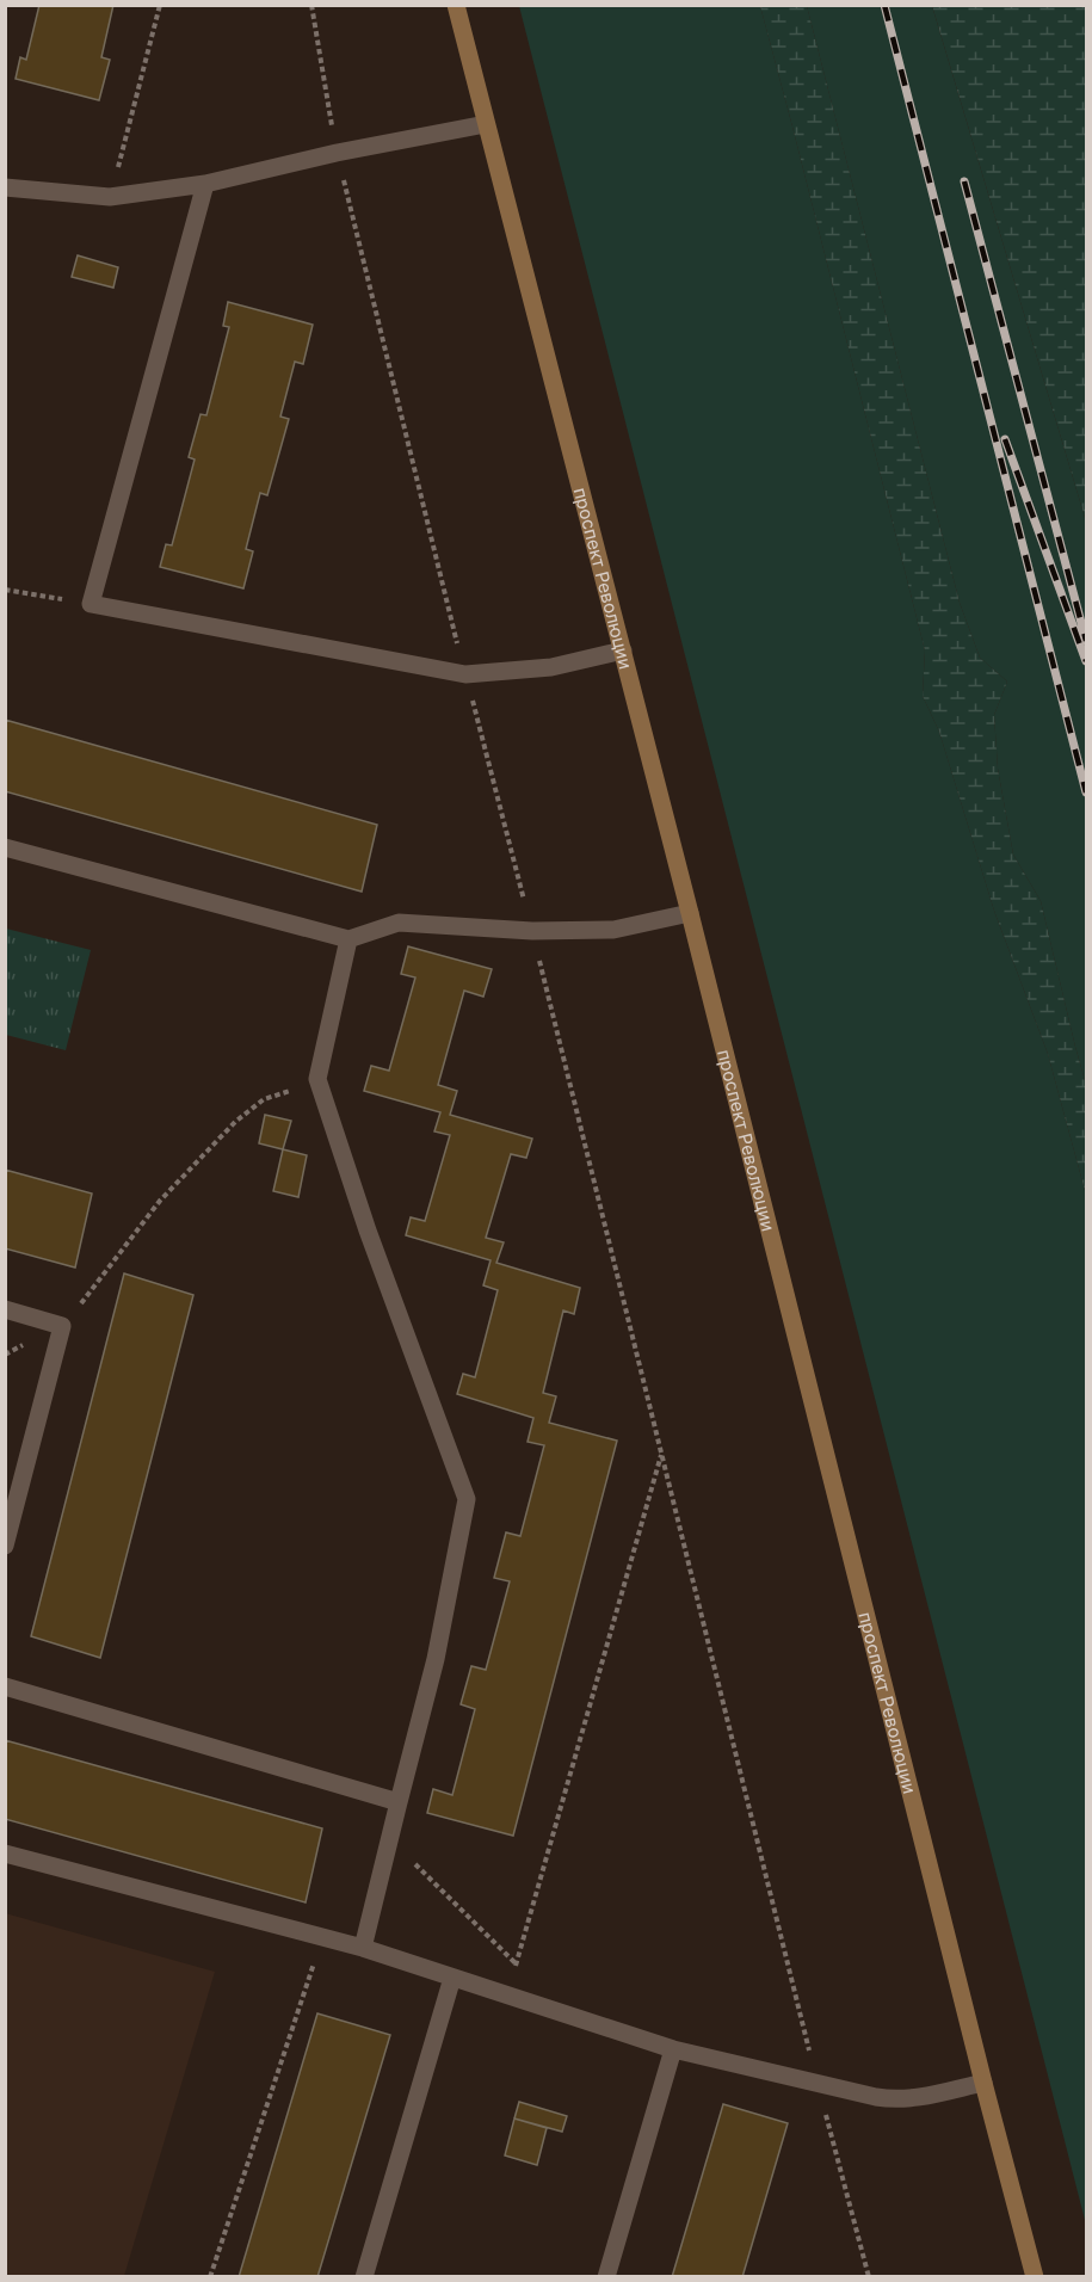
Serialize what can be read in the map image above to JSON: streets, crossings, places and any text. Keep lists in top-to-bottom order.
{
  "streets": {
    "main road": ["проспект Революции"]
  }
}
